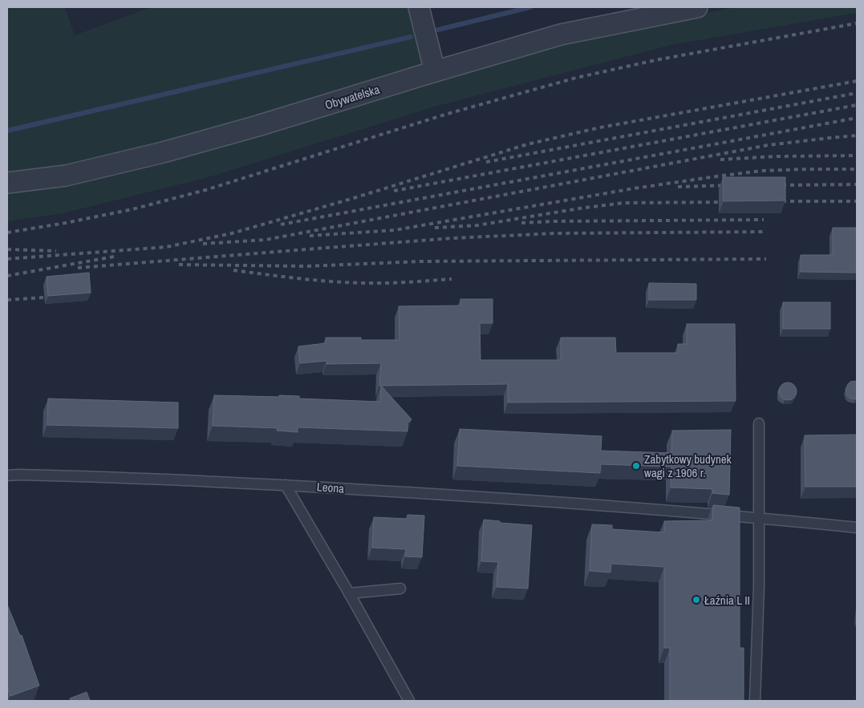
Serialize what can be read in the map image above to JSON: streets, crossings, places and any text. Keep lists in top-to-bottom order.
{
  "streets": {
    "street": ["Obywatelska"],
    "lane": ["Leona"]
  },
  "places": ["Zabytkowy budynek wagi z 1906 r.", "Łaźnia L II"]
}
